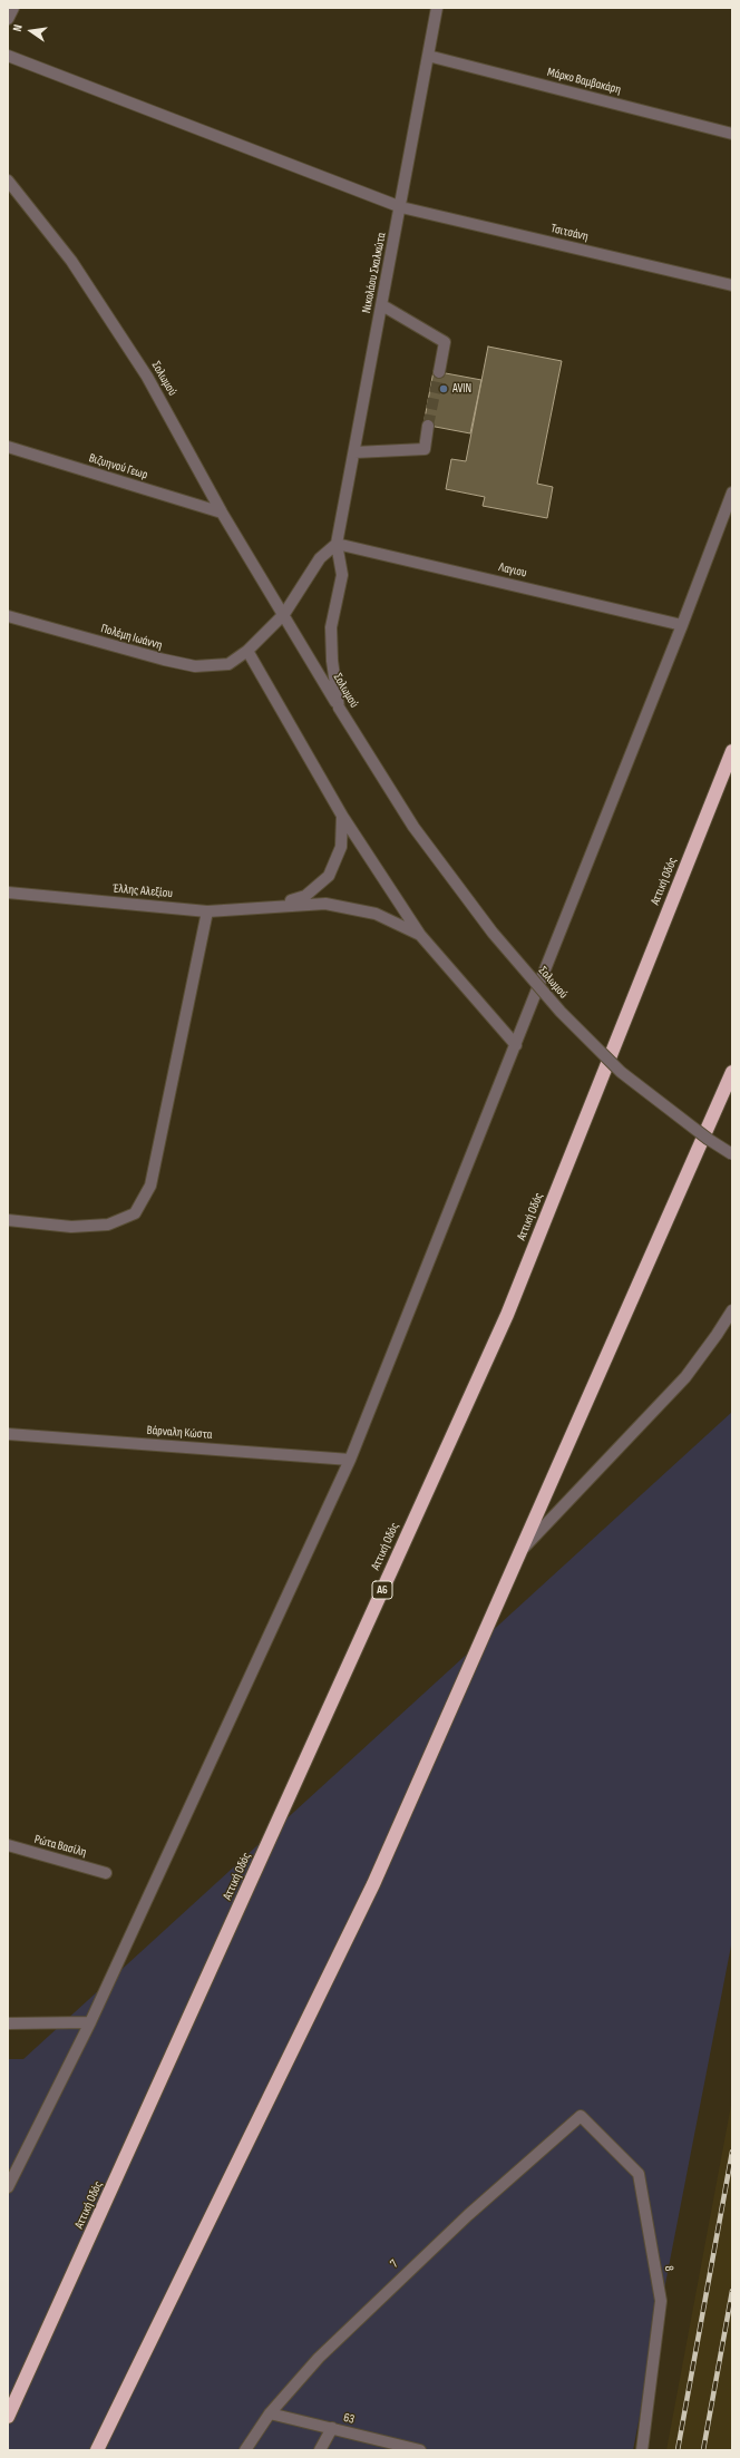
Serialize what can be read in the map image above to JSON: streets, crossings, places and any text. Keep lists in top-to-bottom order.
{
  "streets": {
    "highway": ["Αττική Οδός", "Α6"],
    "street": [
      "Μάρκο Βαμβακάρη",
      "Τσιτσάνη",
      "Νικολάου Σκαλκώτα",
      "Σολωμού",
      "Βιζυηνού Γεωρ",
      "Λαγιου",
      "Πολέμη Ιωάννη",
      "Έλλης Αλεξίου",
      "Βάρναλη Κώστα",
      "Ρώτα Βασίλη",
      "7",
      "8",
      "63"
    ]
  },
  "crossings": [
    ["Μάρκο Βαμβακάρη", "Νικολάου Σκαλκώτα"],
    ["Τσιτσάνη", "Νικολάου Σκαλκώτα"],
    ["Νικολάου Σκαλκώτα", "Σολωμού"],
    ["Νικολάου Σκαλκώτα", "Λαγιου"],
    ["Σολωμού", "Βιζυηνού Γεωρ"],
    ["Σολωμού", "Πολέμη Ιωάννη"],
    ["7", "8"],
    ["7", "63"]
  ],
  "places": ["AVIN"],
  "north": "left"
}
